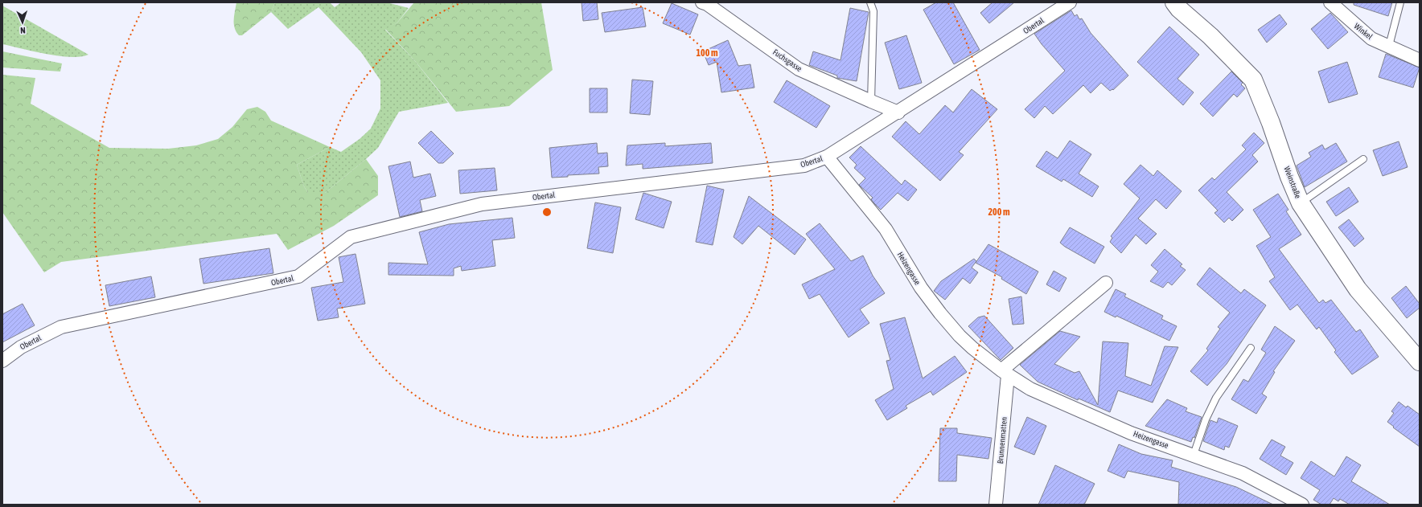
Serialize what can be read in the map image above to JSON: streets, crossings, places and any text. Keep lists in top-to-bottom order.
{
  "streets": {
    "street": [
      "Obertal",
      "Winkel",
      "Fuchsgasse",
      "Weinstraße",
      "Heizengasse",
      "Brunnenmatten"
    ]
  },
  "crossings": [
    ["Obertal", "Fuchsgasse"],
    ["Obertal", "Heizengasse"],
    ["Heizengasse", "Brunnenmatten"]
  ],
  "north": "bottom",
  "rings": ["100 m", "200 m"]
}
